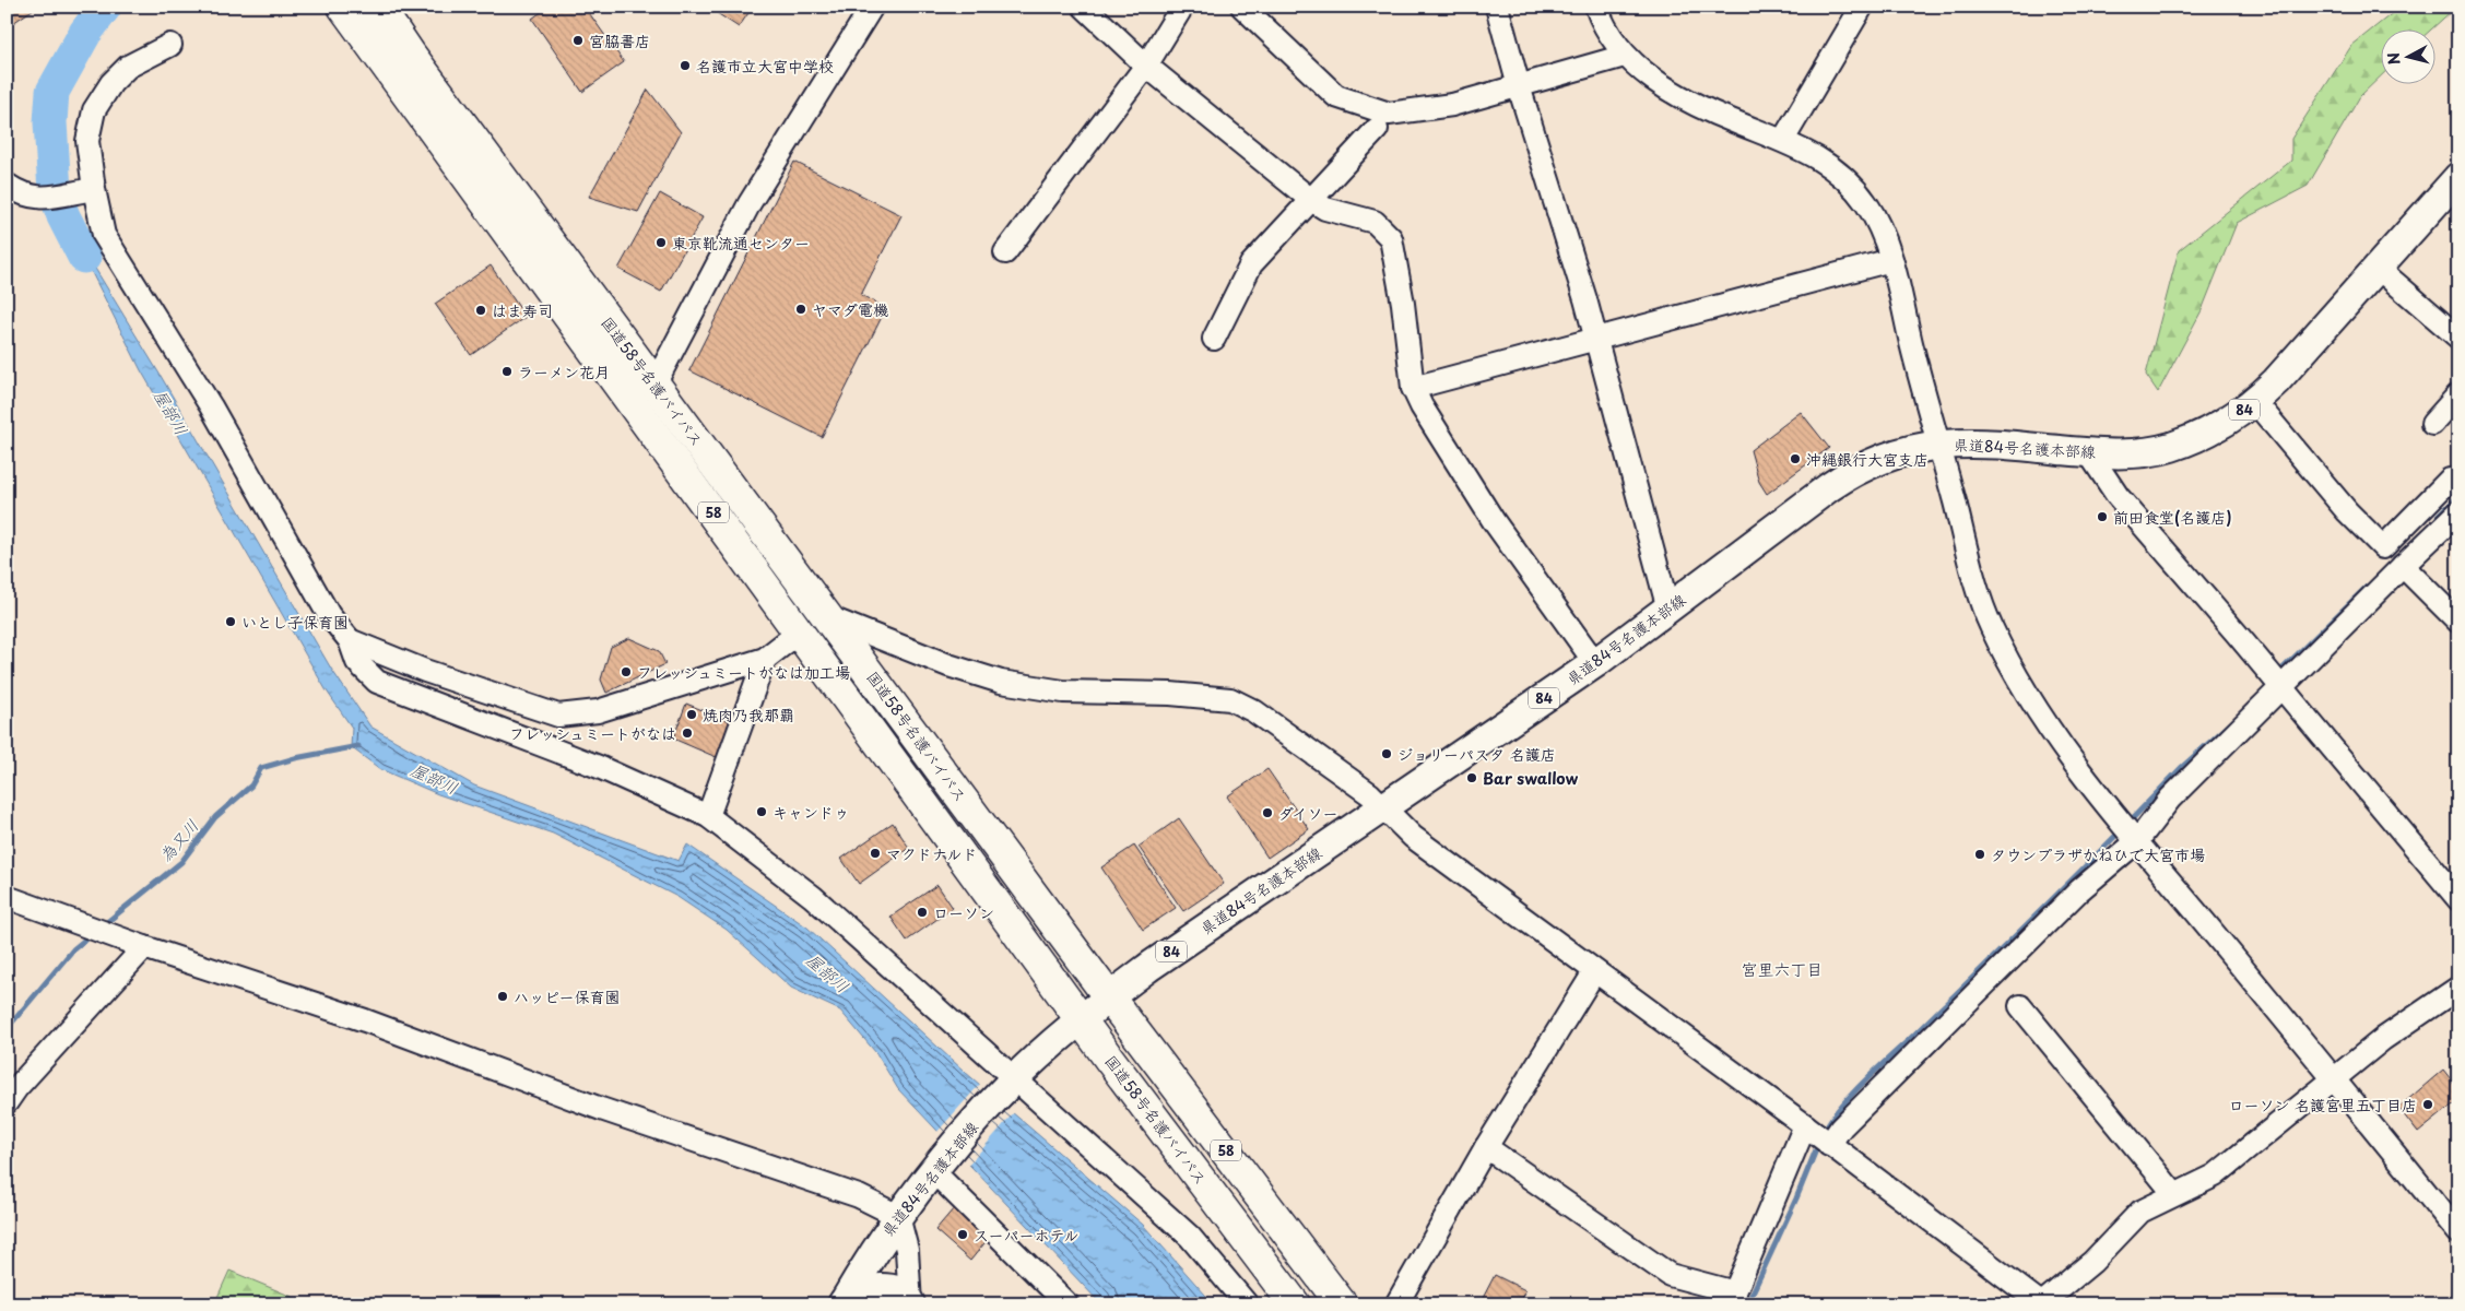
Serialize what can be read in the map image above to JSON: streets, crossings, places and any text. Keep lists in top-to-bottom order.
{
  "streets": {
    "highway": ["国道58号名護バイパス", "58"],
    "main road": ["84", "県道84号名護本部線"]
  },
  "crossings": [
    ["国道58号名護バイパス", "県道84号名護本部線"]
  ],
  "districts": ["宮里六丁目"],
  "water": ["屋部川", "為又川"],
  "places": [
    "宮脇書店",
    "名護市立大宮中学校",
    "東京靴流通センター",
    "ヤマダ電機",
    "はま寿司",
    "ラーメン花月",
    "沖縄銀行大宮支店",
    "前田食堂(名護店)",
    "いとし子保育園",
    "フレッシュミートがなは加工場",
    "焼肉乃我那覇",
    "フレッシュミートがなは",
    "ジョリーパスタ 名護店",
    "Bar swallow",
    "キャンドゥ",
    "ダイソー",
    "マクドナルド",
    "タウンプラザかねひで大宮市場",
    "ローソン",
    "ハッピー保育園",
    "ローソン 名護宮里五丁目店",
    "スーパーホテル"
  ],
  "north": "left"
}
